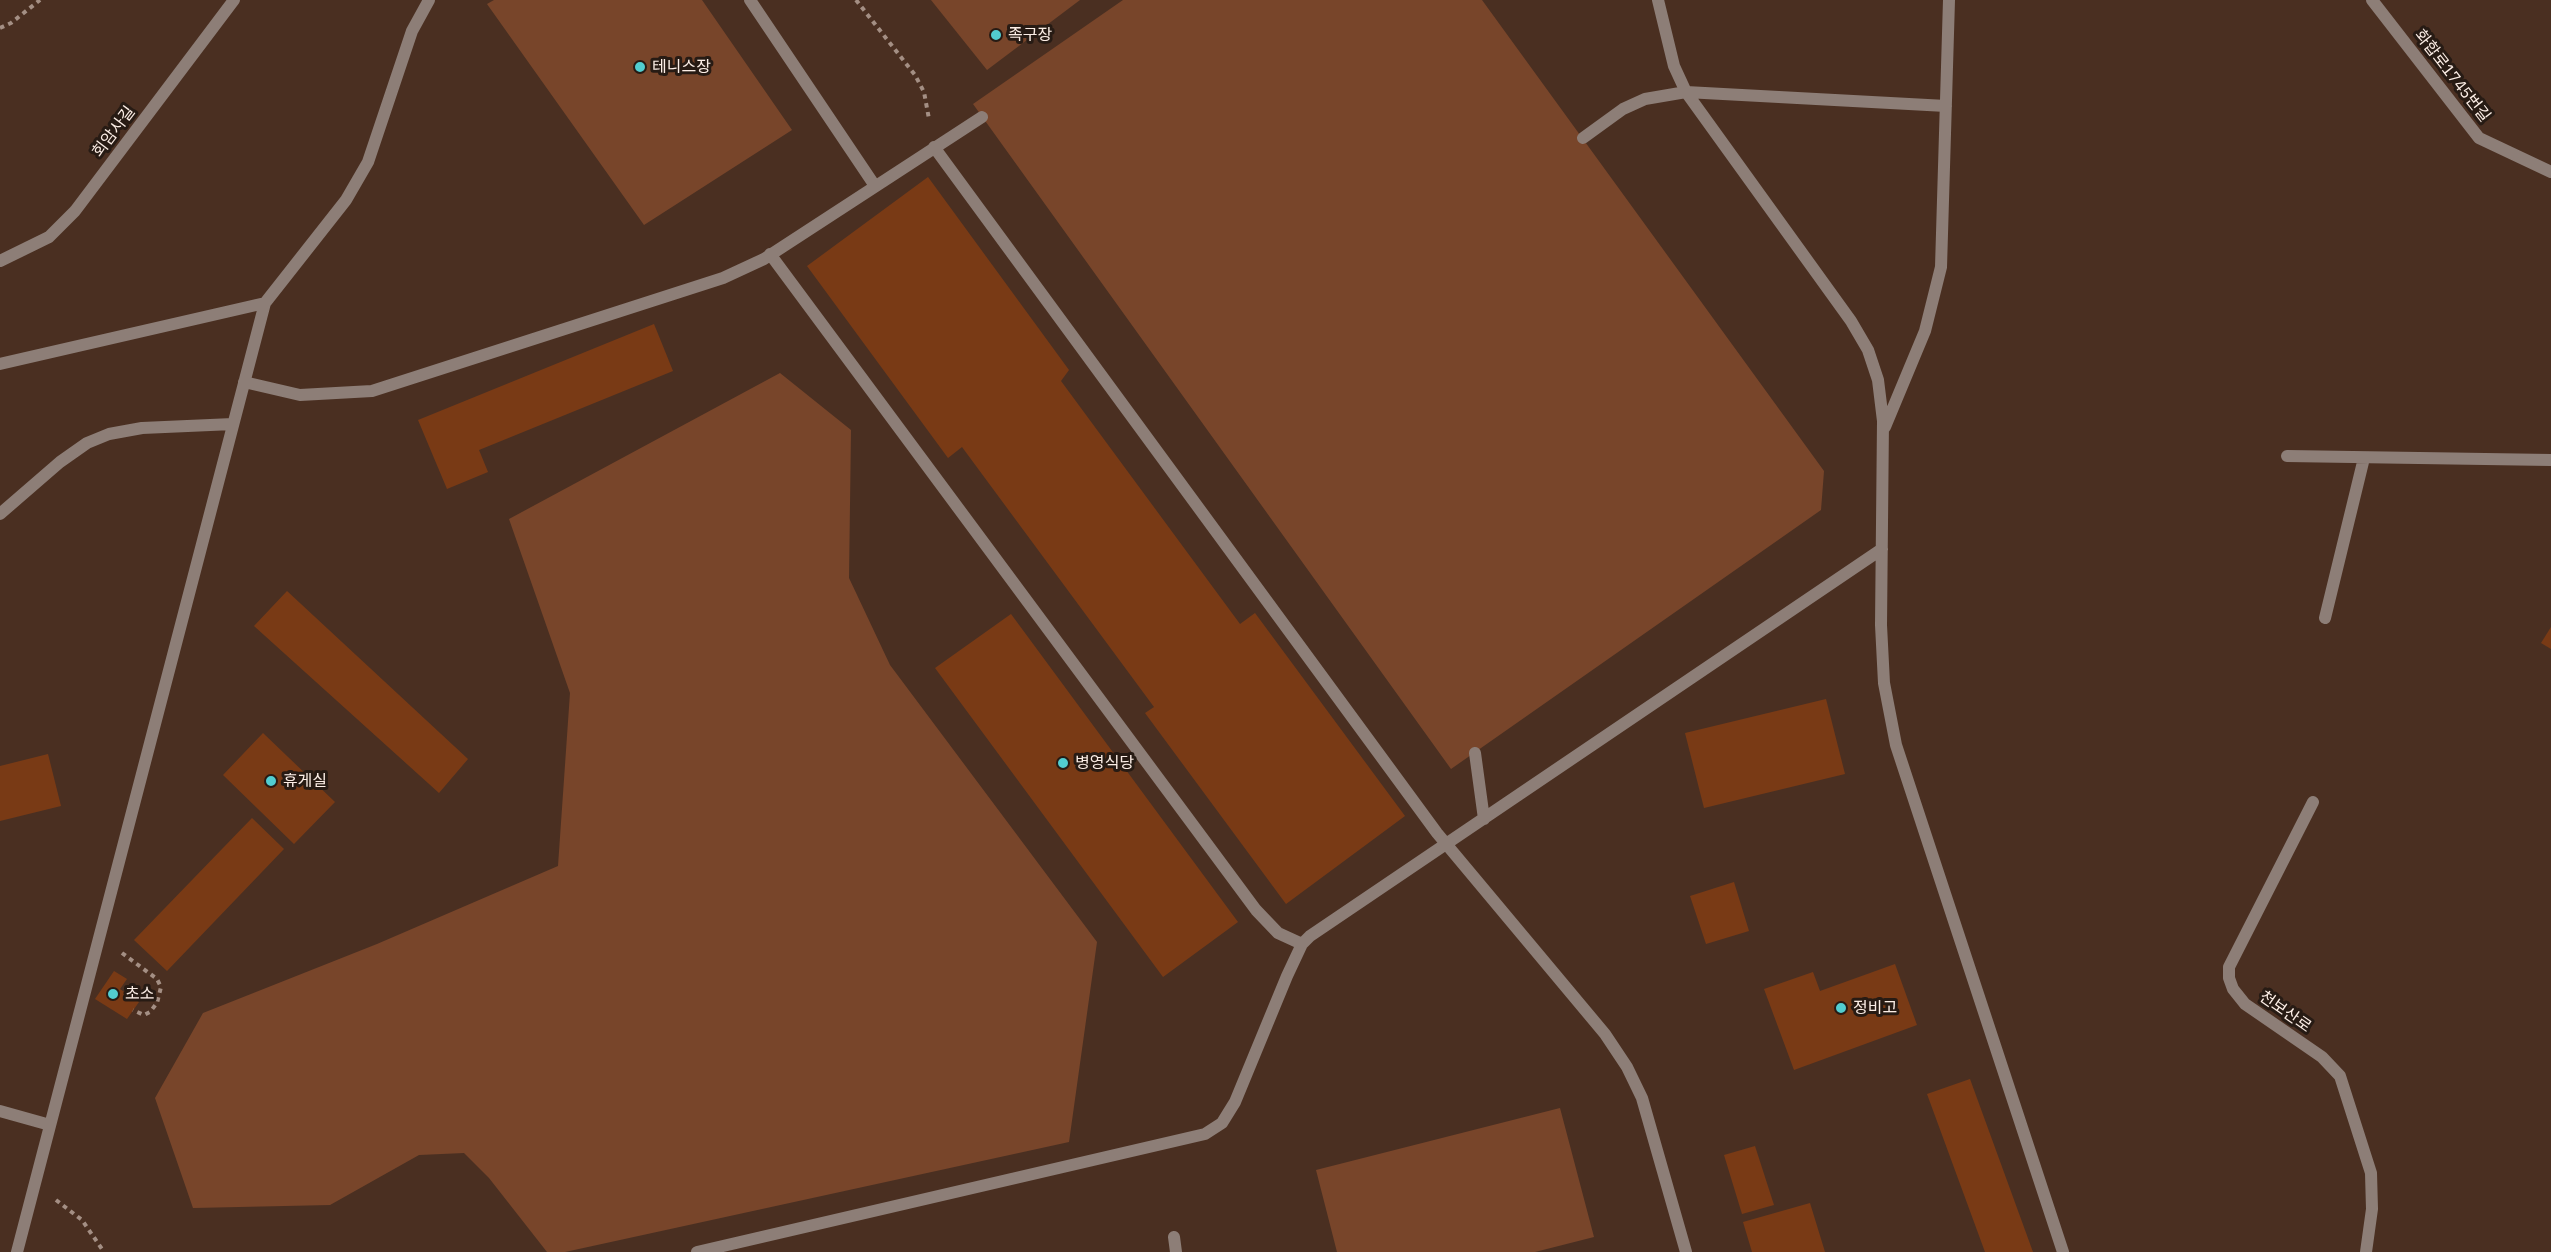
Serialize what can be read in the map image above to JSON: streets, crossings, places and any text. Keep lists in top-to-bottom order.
{
  "streets": {
    "lane": ["화합로1745번길", "회암사길", "천보산로"]
  },
  "places": [
    "족구장",
    "테니스장",
    "병영식당",
    "휴게실",
    "초소",
    "정비고"
  ]
}
